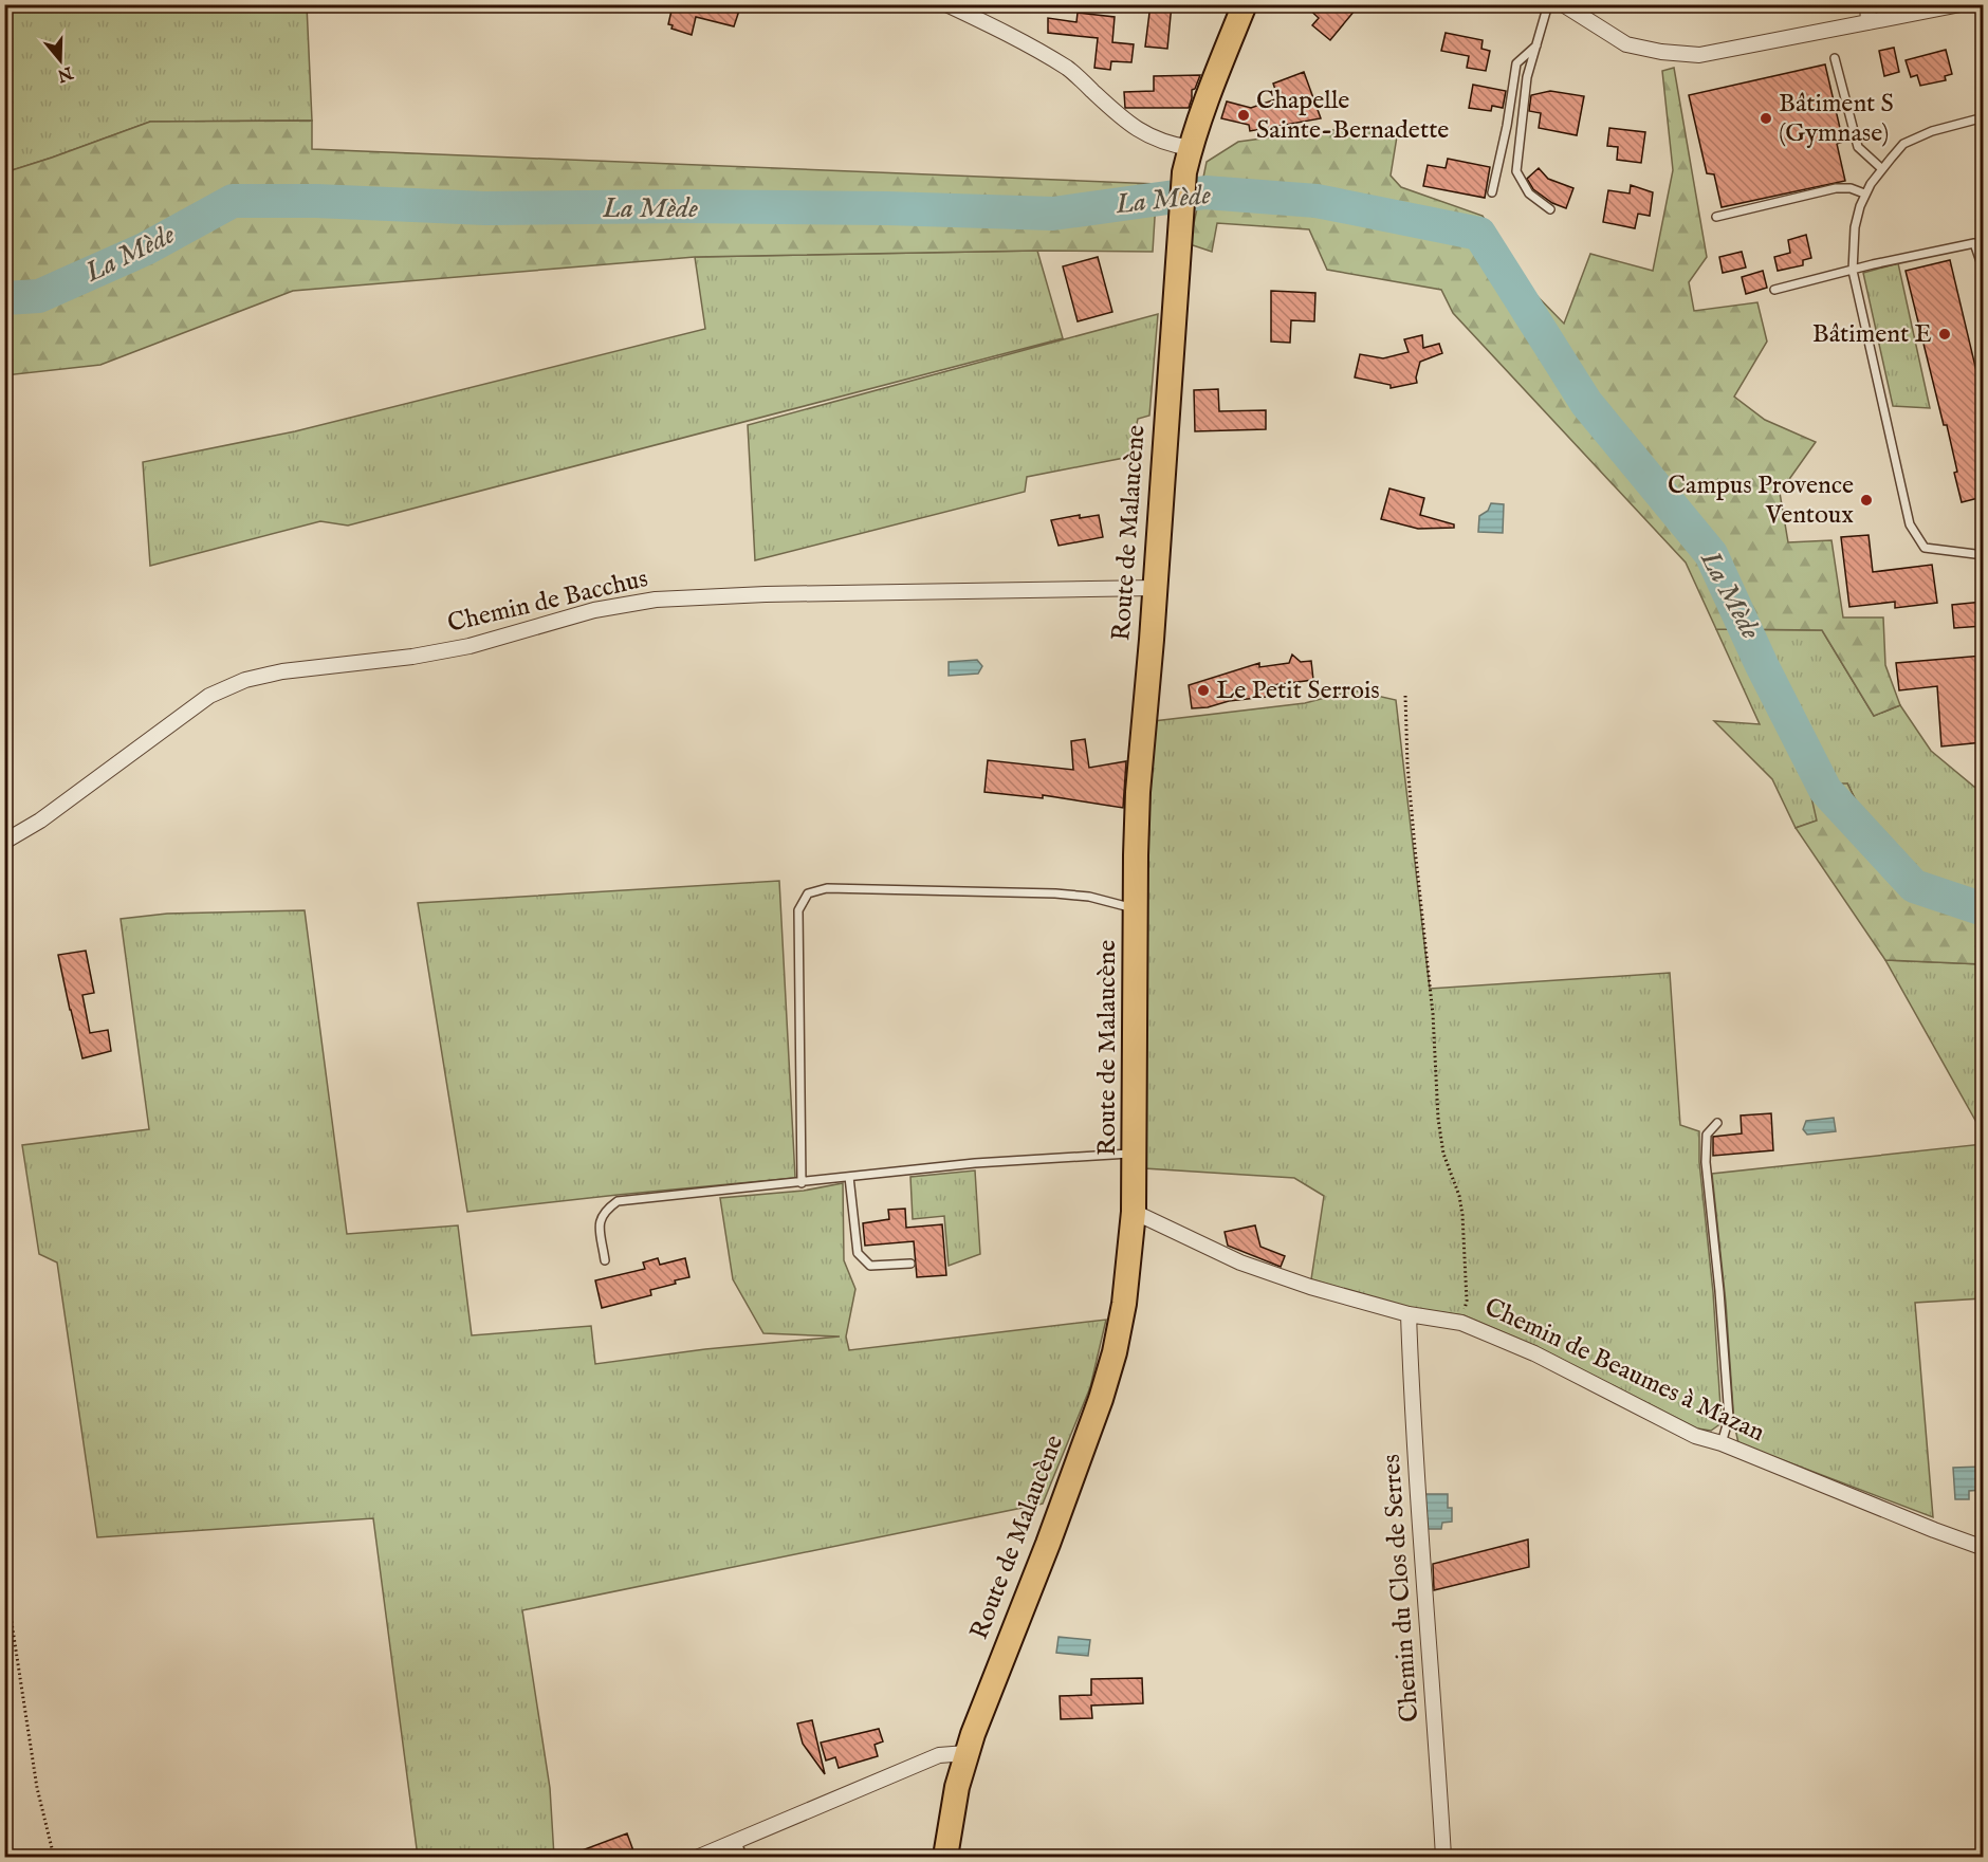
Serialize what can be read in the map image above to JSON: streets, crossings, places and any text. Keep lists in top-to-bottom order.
{
  "streets": {
    "main road": ["Route de Malaucène"],
    "street": ["Chemin de Bacchus", "Chemin de Beaumes à Mazan", "Chemin du Clos de Serres"]
  },
  "crossings": [
    ["Route de Malaucène", "Chemin de Bacchus"],
    ["Route de Malaucène", "Chemin de Beaumes à Mazan"],
    ["Chemin de Beaumes à Mazan", "Chemin du Clos de Serres"]
  ],
  "water": ["La Mède"],
  "places": [
    "Chapelle Sainte-Bernadette",
    "Bâtiment S (Gymnase)",
    "Bâtiment E",
    "Campus Provence Ventoux",
    "Le Petit Serrois"
  ],
  "north": "bottom"
}
